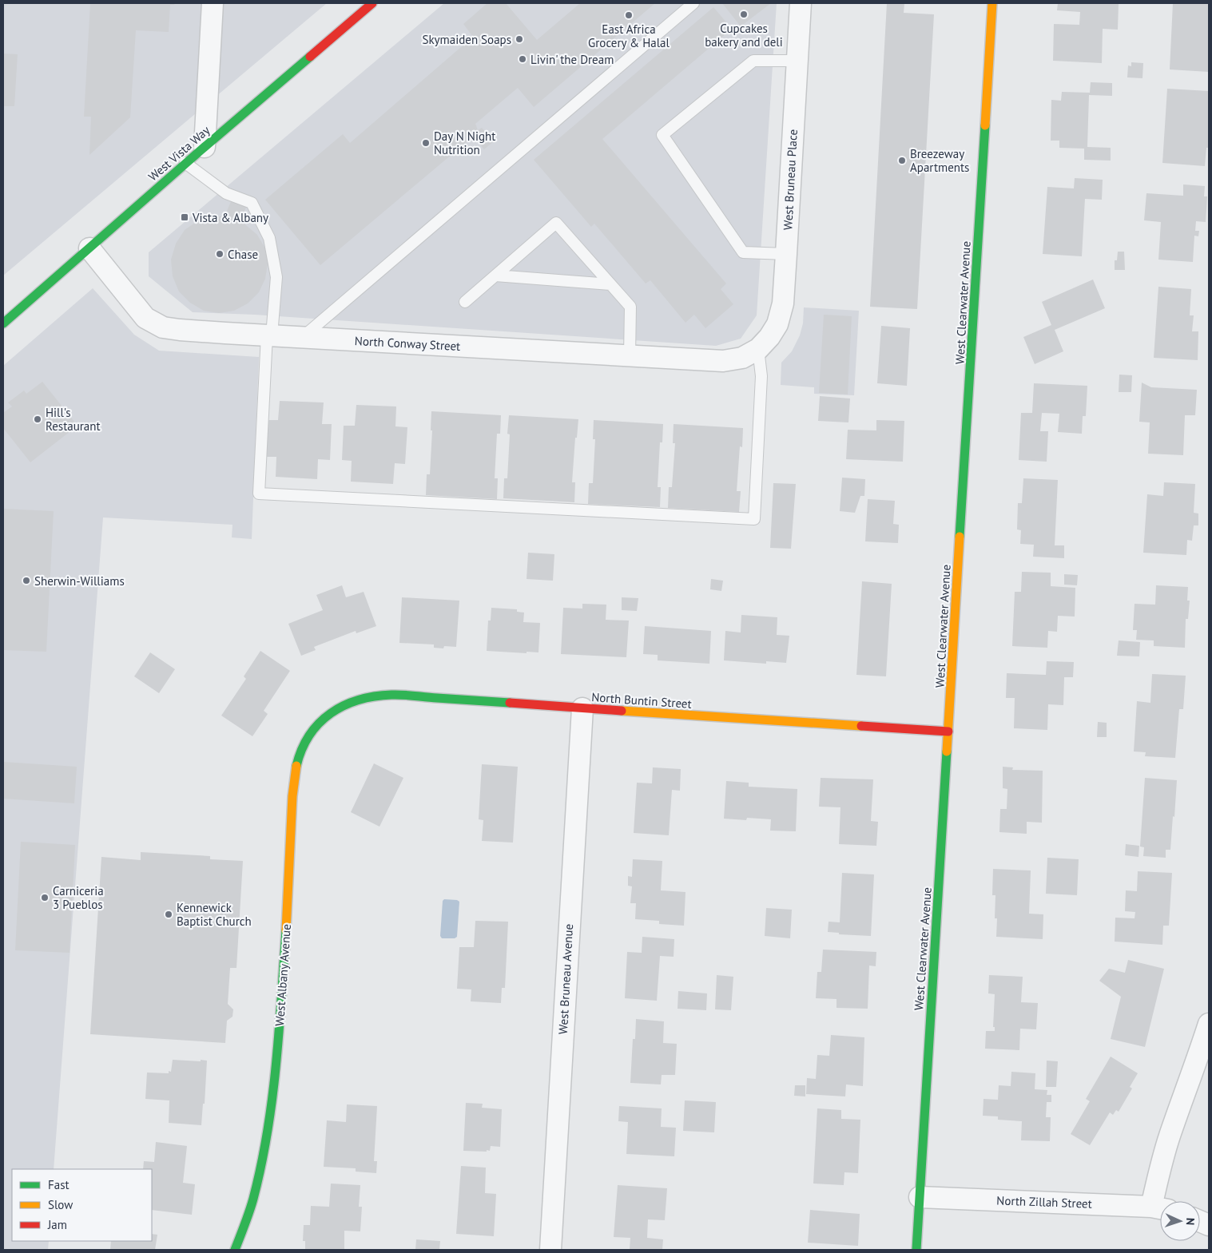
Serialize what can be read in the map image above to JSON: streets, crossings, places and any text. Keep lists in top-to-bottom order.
{
  "streets": {
    "street": [
      "West Vista Way",
      "West Bruneau Place",
      "West Clearwater Avenue",
      "North Conway Street",
      "North Buntin Street",
      "West Albany Avenue",
      "West Bruneau Avenue",
      "North Zillah Street"
    ]
  },
  "crossings": [
    ["West Vista Way", "North Conway Street"],
    ["West Bruneau Place", "North Conway Street"],
    ["West Clearwater Avenue", "North Buntin Street"],
    ["West Clearwater Avenue", "North Zillah Street"],
    ["North Buntin Street", "West Albany Avenue"],
    ["North Buntin Street", "West Bruneau Avenue"]
  ],
  "places": {
    "other": [
      "Cupcakes bakery and deli",
      "East Africa Grocery & Halal",
      "Skymaiden Soaps",
      "Livin' the Dream",
      "Day N Night Nutrition",
      "Breezeway Apartments",
      "Chase",
      "Hill's Restaurant",
      "Sherwin-Williams",
      "Carniceria 3 Pueblos",
      "Kennewick Baptist Church"
    ],
    "transit": ["Vista & Albany"]
  },
  "legend": ["Fast", "Slow", "Jam"],
  "north": "right"
}
